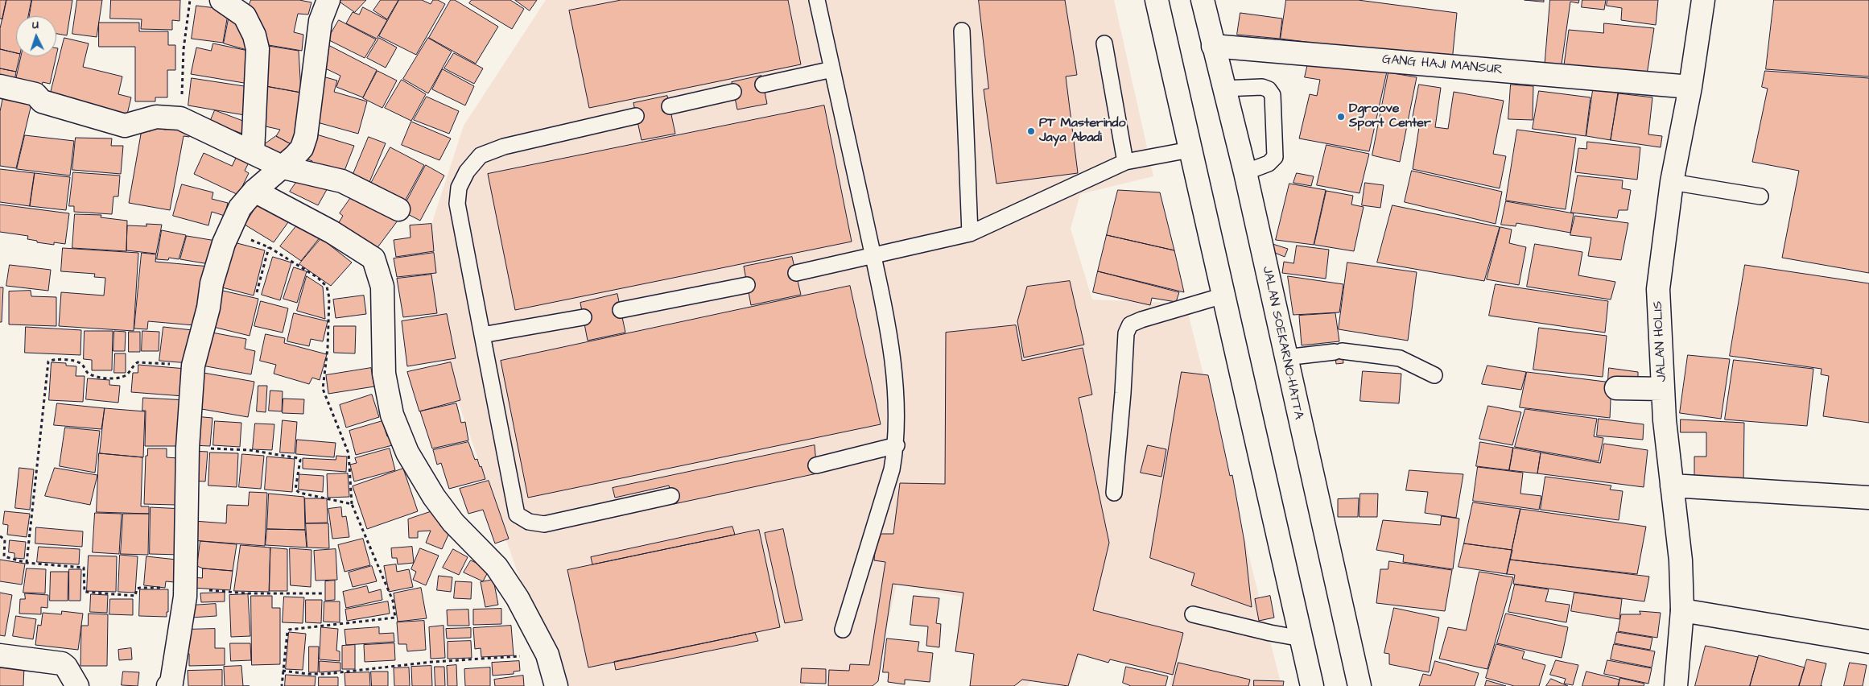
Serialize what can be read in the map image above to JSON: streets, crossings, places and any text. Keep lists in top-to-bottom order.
{
  "streets": {
    "main road": ["GANG HAJI MANSUR", "JALAN HOLIS", "JALAN SOEKARNO-HATTA"]
  },
  "crossings": [
    ["GANG HAJI MANSUR", "JALAN HOLIS"],
    ["GANG HAJI MANSUR", "JALAN SOEKARNO-HATTA"]
  ],
  "places": ["Dgroove Sport Center", "PT Masterindo Jaya Abadi"],
  "north": "top"
}
